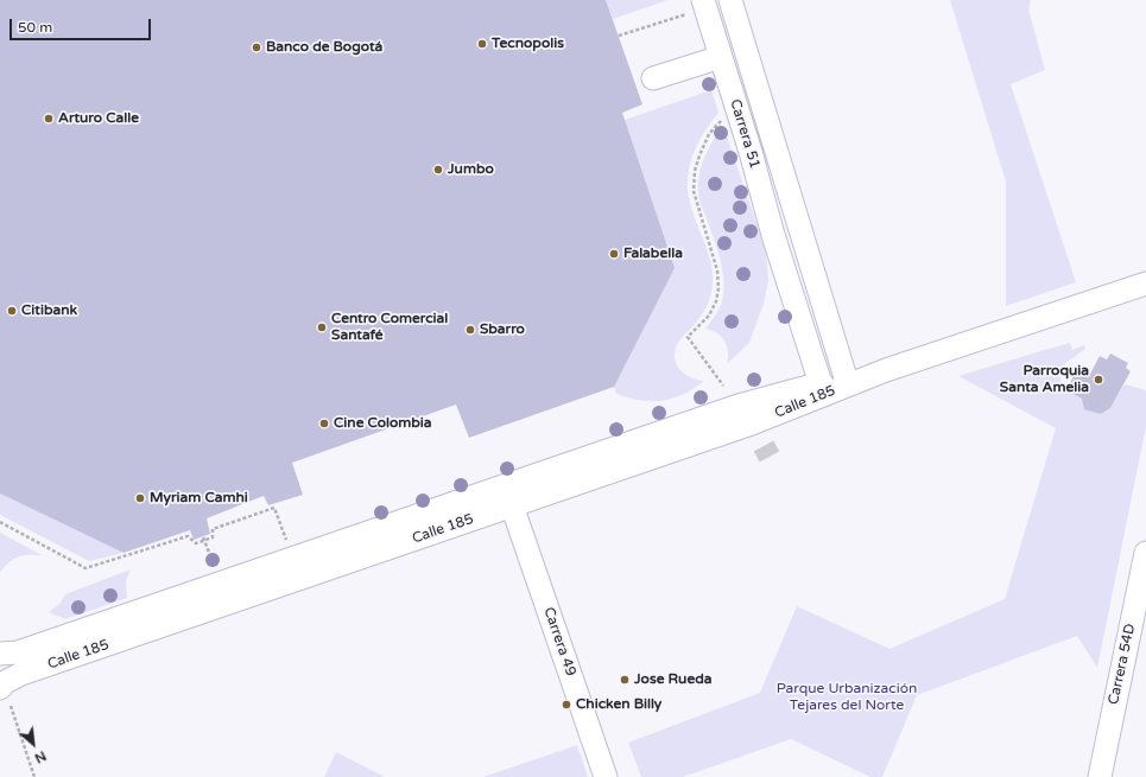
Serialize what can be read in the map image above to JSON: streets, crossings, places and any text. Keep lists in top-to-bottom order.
{
  "streets": {
    "street": [
      "Carrera 51",
      "Calle 185",
      "Carrera 49",
      "Carrera 54D"
    ]
  },
  "crossings": [
    ["Carrera 51", "Calle 185"],
    ["Calle 185", "Carrera 49"]
  ],
  "parks": ["Parque Urbanización Tejares del Norte"],
  "places": [
    "Tecnopolis",
    "Banco de Bogotá",
    "Arturo Calle",
    "Jumbo",
    "Falabella",
    "Citibank",
    "Centro Comercial Santafé",
    "Sbarro",
    "Parroquia Santa Amelia",
    "Cine Colombia",
    "Myriam Camhi",
    "Jose Rueda",
    "Chicken Billy"
  ],
  "scale_bar": "50 m",
  "north": "bottom right"
}
